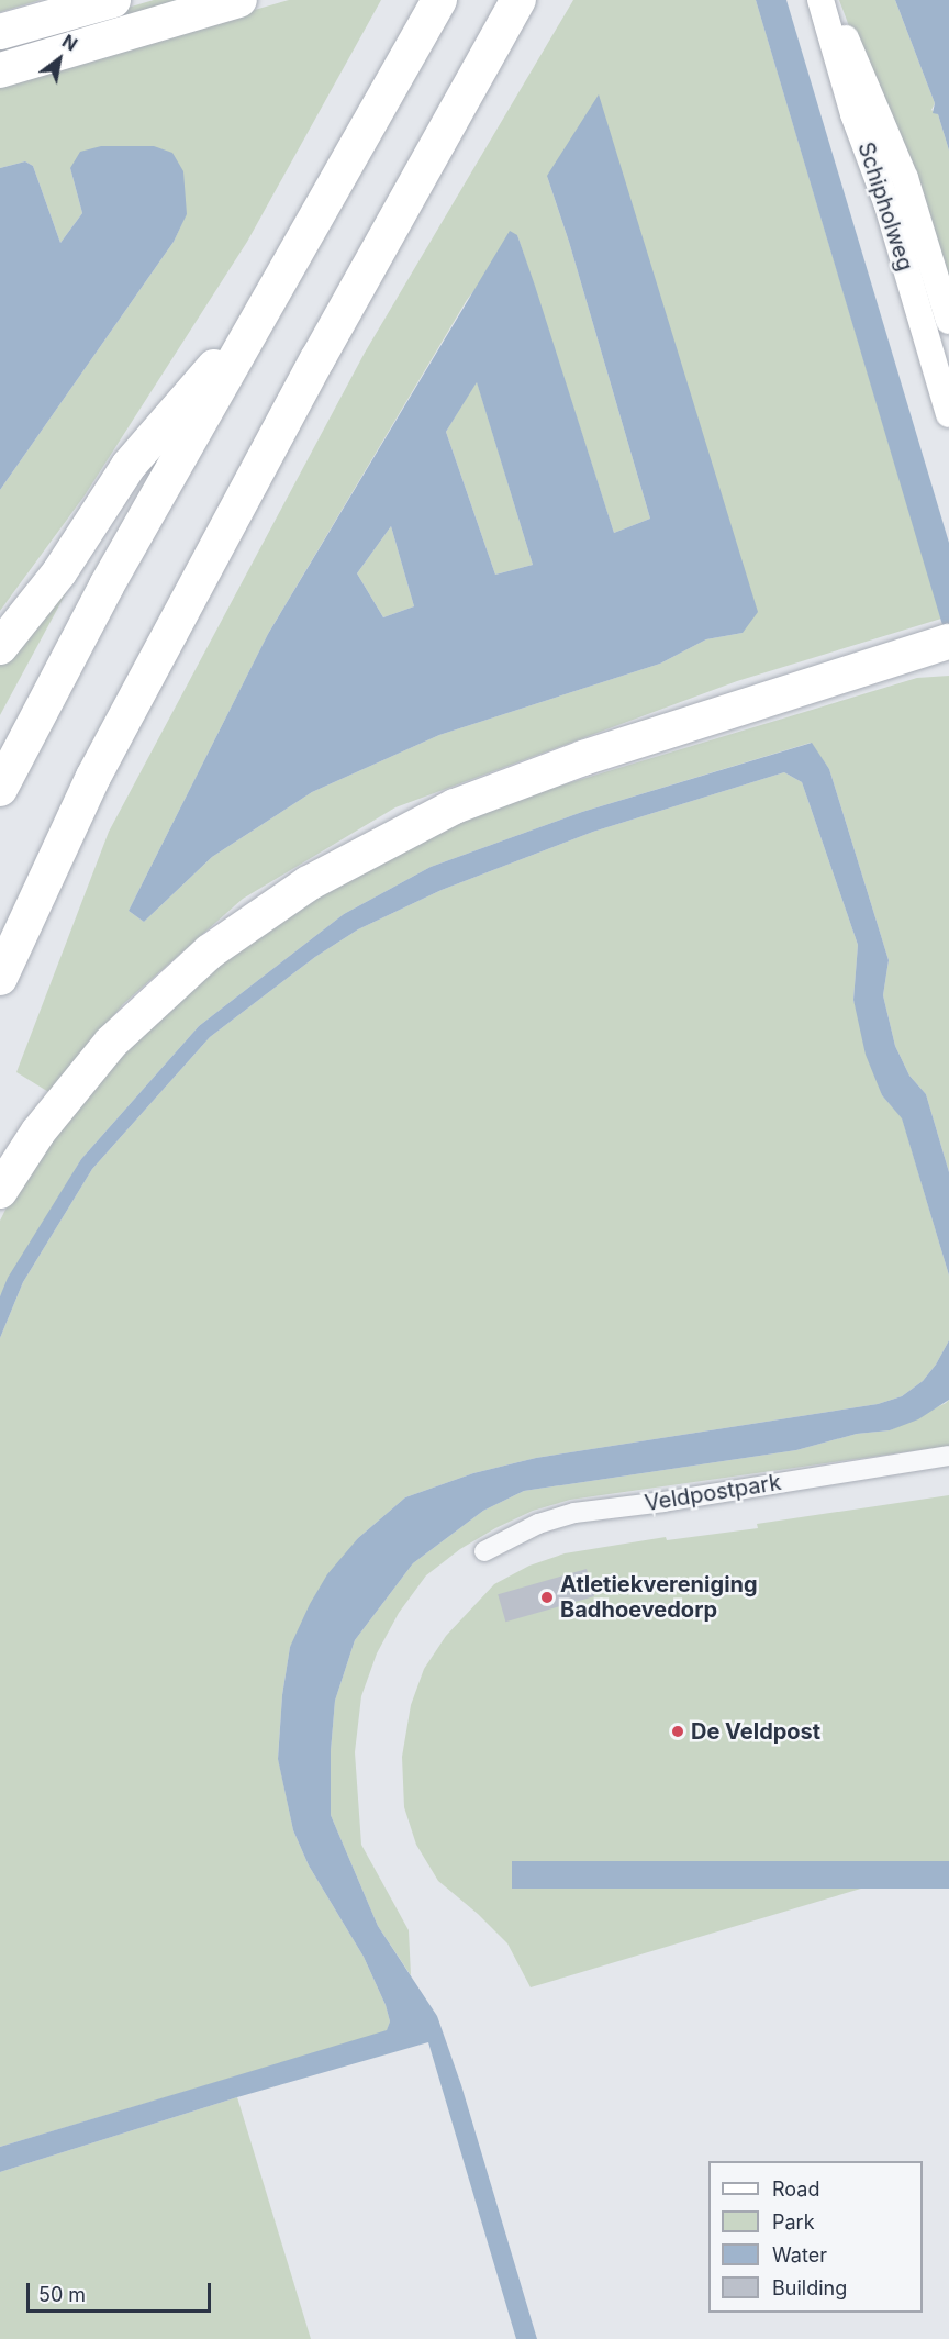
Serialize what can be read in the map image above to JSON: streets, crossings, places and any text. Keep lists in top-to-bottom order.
{
  "streets": {
    "main road": ["Schipholweg"],
    "street": ["Veldpostpark"]
  },
  "places": ["Atletiekvereniging Badhoevedorp", "De Veldpost"],
  "legend": [
    "Road",
    "Park",
    "Water",
    "Building"
  ],
  "scale_bar": "50 m",
  "north": "top right"
}
